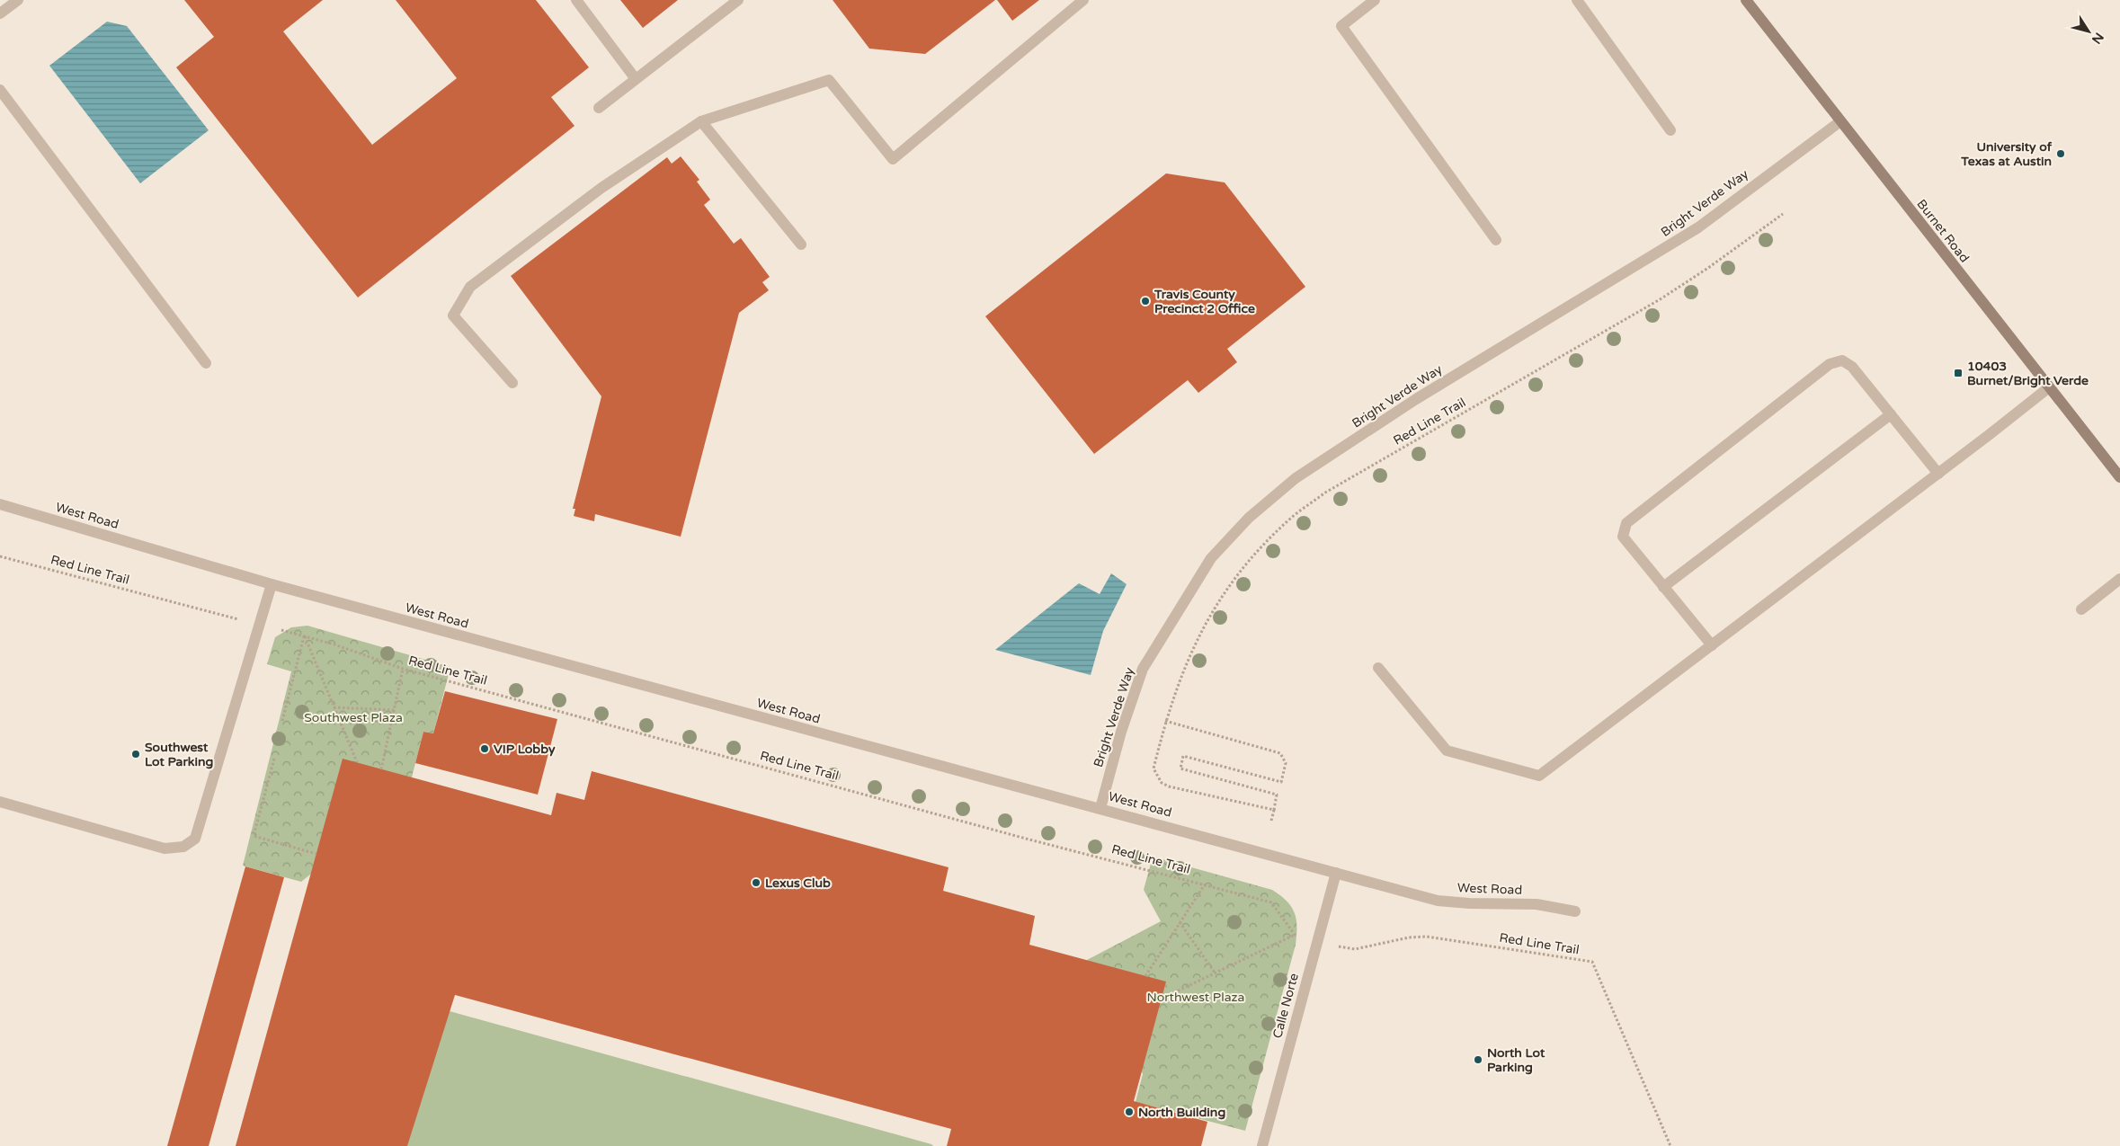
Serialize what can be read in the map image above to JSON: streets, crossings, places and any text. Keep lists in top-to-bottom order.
{
  "streets": {
    "main road": ["Burnet Road"],
    "street": ["Bright Verde Way", "West Road", "Calle Norte"],
    "path": ["Red Line Trail"]
  },
  "crossings": [
    ["Bright Verde Way", "Burnet Road"],
    ["Bright Verde Way", "West Road"],
    ["West Road", "Calle Norte"]
  ],
  "parks": ["Southwest Plaza", "Northwest Plaza"],
  "places": {
    "other": [
      "University of Texas at Austin",
      "Travis County Precinct 2 Office",
      "VIP Lobby",
      "Southwest Lot Parking",
      "Lexus Club",
      "North Lot Parking",
      "North Building"
    ],
    "transit": ["10403 Burnet/Bright Verde"]
  },
  "north": "bottom right"
}
